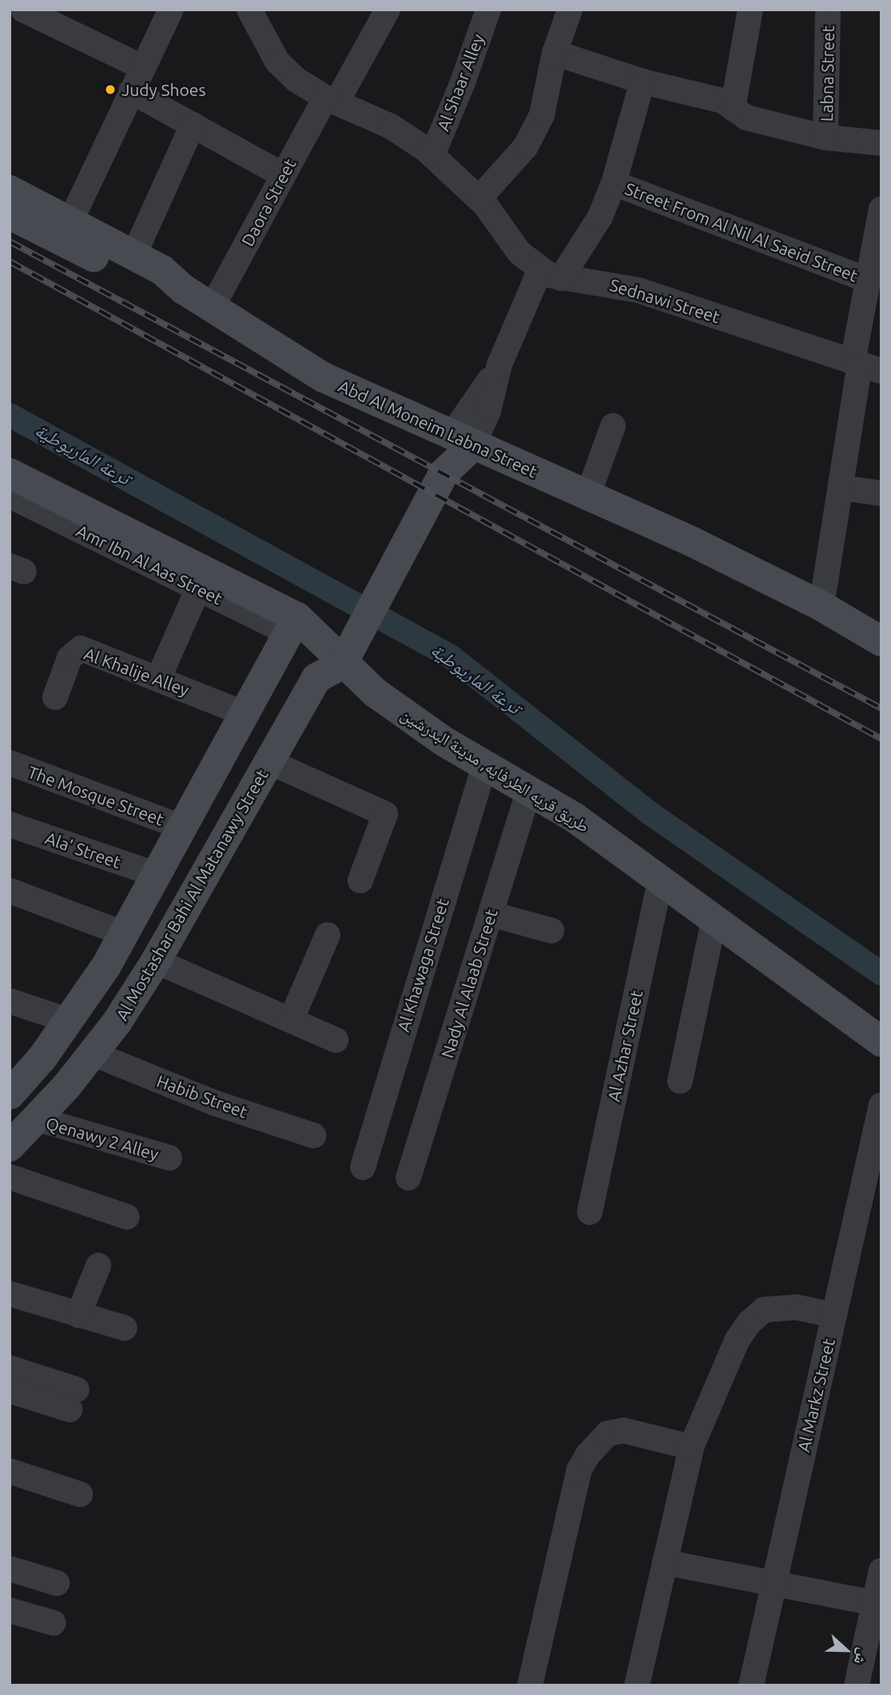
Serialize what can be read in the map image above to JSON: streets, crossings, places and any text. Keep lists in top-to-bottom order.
{
  "streets": {
    "main road": ["Abd Al Moneim Labna Street", "طريق قريه الطرفايه, مدينة البدرشين", "Al Mostashar Bahi Al Matanawy Street"],
    "street": [
      "Labna Street",
      "Al Shaar Alley",
      "Daora Street",
      "Street From Al Nil Al Saeid Street",
      "Sednawi Street",
      "Amr Ibn Al Aas Street",
      "Al Khalije Alley",
      "The Mosque Street",
      "Ala' Street",
      "Al Khawaga Street",
      "Nady Al Alaab Street",
      "Al Azhar Street",
      "Habib Street",
      "Qenawy 2 Alley",
      "Al Markz Street"
    ]
  },
  "crossings": [
    ["Daora Street", "Abd Al Moneim Labna Street"],
    ["Amr Ibn Al Aas Street", "طريق قريه الطرفايه, مدينة البدرشين"],
    ["طريق قريه الطرفايه, مدينة البدرشين", "Al Mostashar Bahi Al Matanawy Street"],
    ["طريق قريه الطرفايه, مدينة البدرشين", "Al Khawaga Street"],
    ["طريق قريه الطرفايه, مدينة البدرشين", "Nady Al Alaab Street"],
    ["طريق قريه الطرفايه, مدينة البدرشين", "Al Azhar Street"],
    ["Al Mostashar Bahi Al Matanawy Street", "Habib Street"],
    ["Al Mostashar Bahi Al Matanawy Street", "Qenawy 2 Alley"]
  ],
  "water": ["ترعة الماريوطية"],
  "places": ["Judy Shoes"],
  "north": "right"
}
